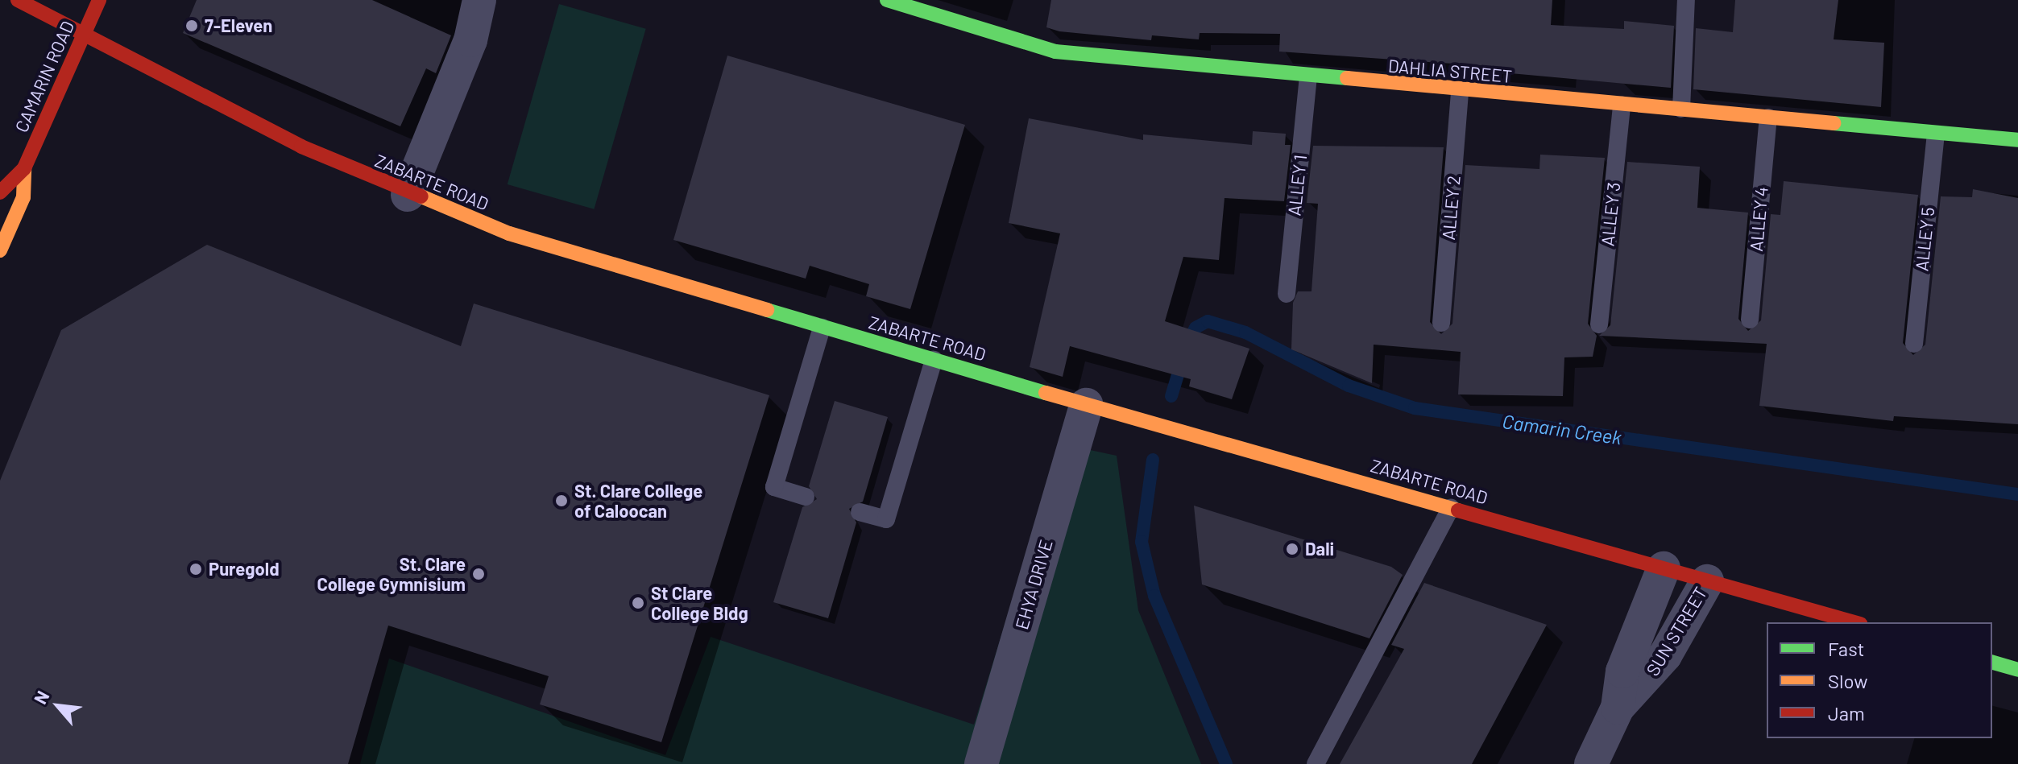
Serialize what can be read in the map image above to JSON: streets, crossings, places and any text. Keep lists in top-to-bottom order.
{
  "streets": {
    "main road": ["DAHLIA STREET", "CAMARIN ROAD", "ZABARTE ROAD"],
    "street": ["EHYA DRIVE", "SUN STREET"],
    "lane": [
      "ALLEY 1",
      "ALLEY 2",
      "ALLEY 3",
      "ALLEY 4",
      "ALLEY 5"
    ]
  },
  "crossings": [
    ["DAHLIA STREET", "ALLEY 1"],
    ["DAHLIA STREET", "ALLEY 2"],
    ["DAHLIA STREET", "ALLEY 3"],
    ["DAHLIA STREET", "ALLEY 4"],
    ["DAHLIA STREET", "ALLEY 5"],
    ["CAMARIN ROAD", "ZABARTE ROAD"],
    ["ZABARTE ROAD", "EHYA DRIVE"],
    ["ZABARTE ROAD", "SUN STREET"]
  ],
  "water": ["Camarin Creek"],
  "places": [
    "7-Eleven",
    "St. Clare College of Caloocan",
    "Dali",
    "Puregold",
    "St. Clare College Gymnisium",
    "St Clare College Bldg"
  ],
  "legend": ["Fast", "Slow", "Jam"],
  "north": "top left"
}
